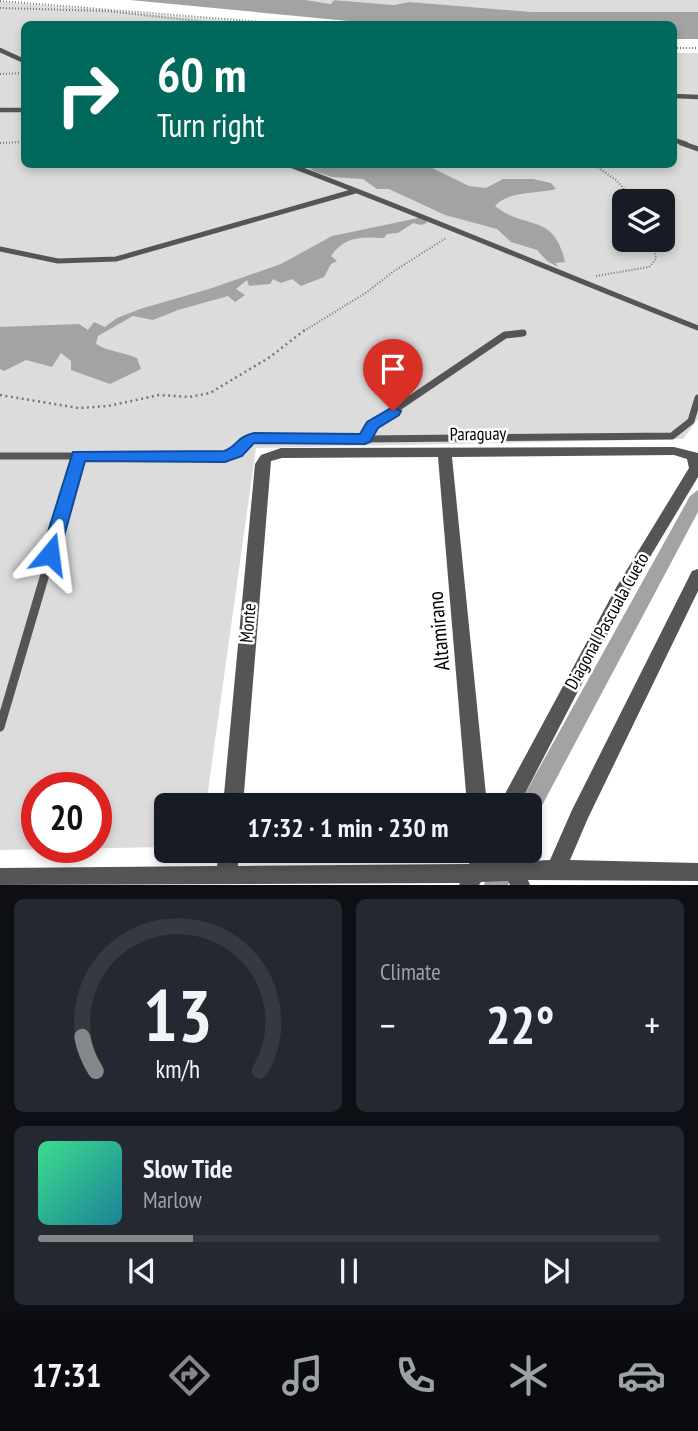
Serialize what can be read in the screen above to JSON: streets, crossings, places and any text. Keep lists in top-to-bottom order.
{
  "streets": {
    "street": [
      "Paraguay",
      "Diagonal Pascuala Cueto",
      "Monte",
      "Altamirano"
    ]
  },
  "crossings": [
    ["Paraguay", "Diagonal Pascuala Cueto"],
    ["Paraguay", "Monte"],
    ["Paraguay", "Altamirano"]
  ],
  "page": {
    "turn": ["60 m", "Turn right"],
    "limit": "20",
    "trip": "17:32 · 1 min · 230 m",
    "tile": "Climate",
    "heat": ["−", "22°", "+"],
    "song": ["Slow Tide", "Marlow"],
    "tabs": "17:31",
    "gauge": ["13", "km/h"]
  }
}
